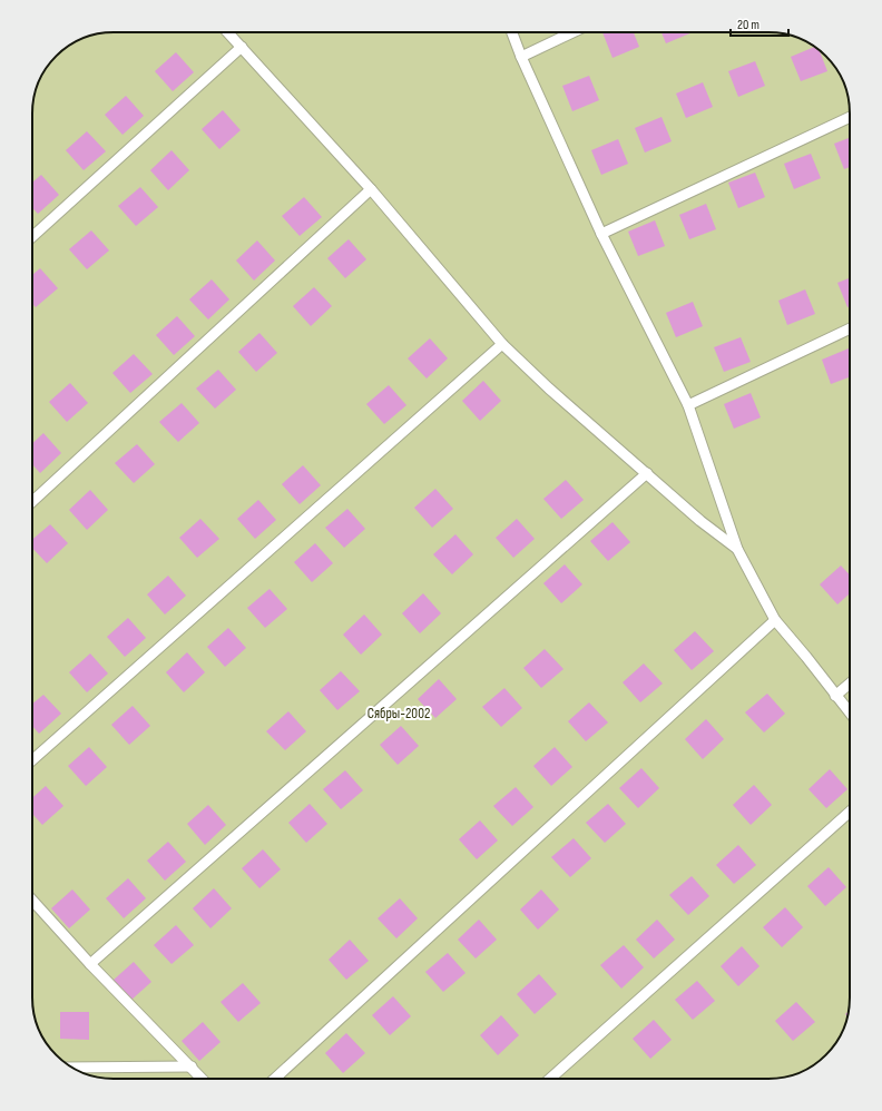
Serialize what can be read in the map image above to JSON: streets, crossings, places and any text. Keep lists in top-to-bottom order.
{
  "parks": ["Сябры-2002"],
  "scale_bar": "20 m"
}
